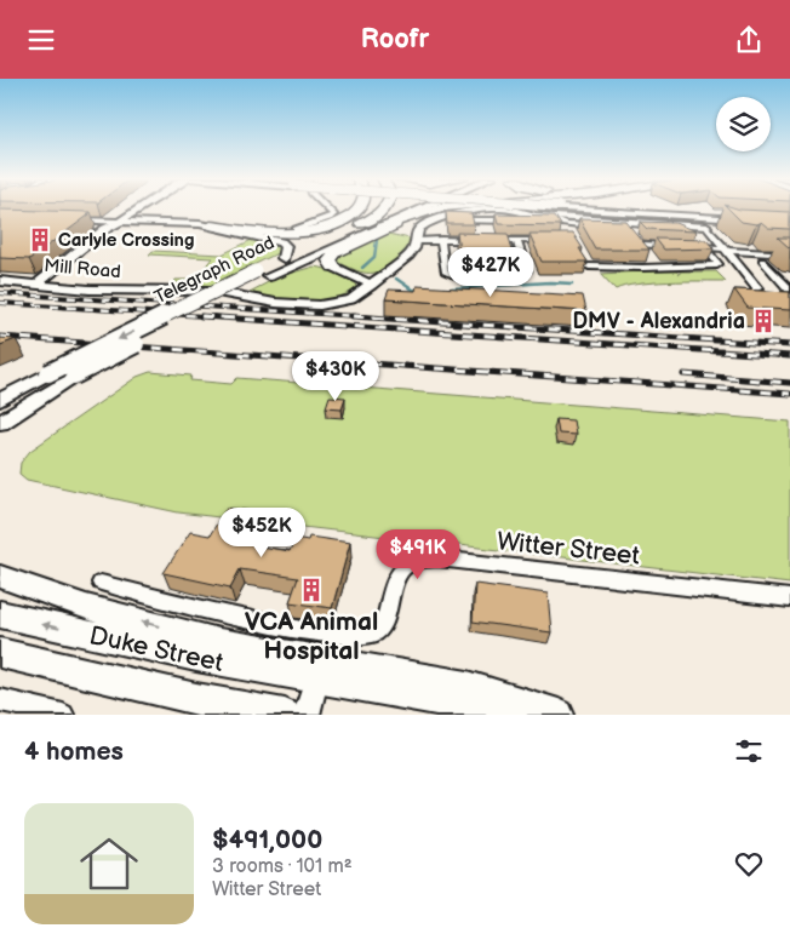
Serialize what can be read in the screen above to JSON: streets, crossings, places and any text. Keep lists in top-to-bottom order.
{
  "streets": {
    "main road": ["Telegraph Road", "Duke Street"],
    "street": ["Mill Road", "Witter Street"]
  },
  "places": {
    "building": ["Carlyle Crossing", "DMV - Alexandria", "VCA Animal Hospital"]
  },
  "page": {
    "header": "Roofr",
    "price": [
      "$427K",
      "$430K",
      "$452K",
      "$491K"
    ],
    "heading": "4 homes",
    "list": [
      {
        "name": "$491,000",
        "note": "3 rooms · 101 m² · Witter Street"
      }
    ]
  }
}
